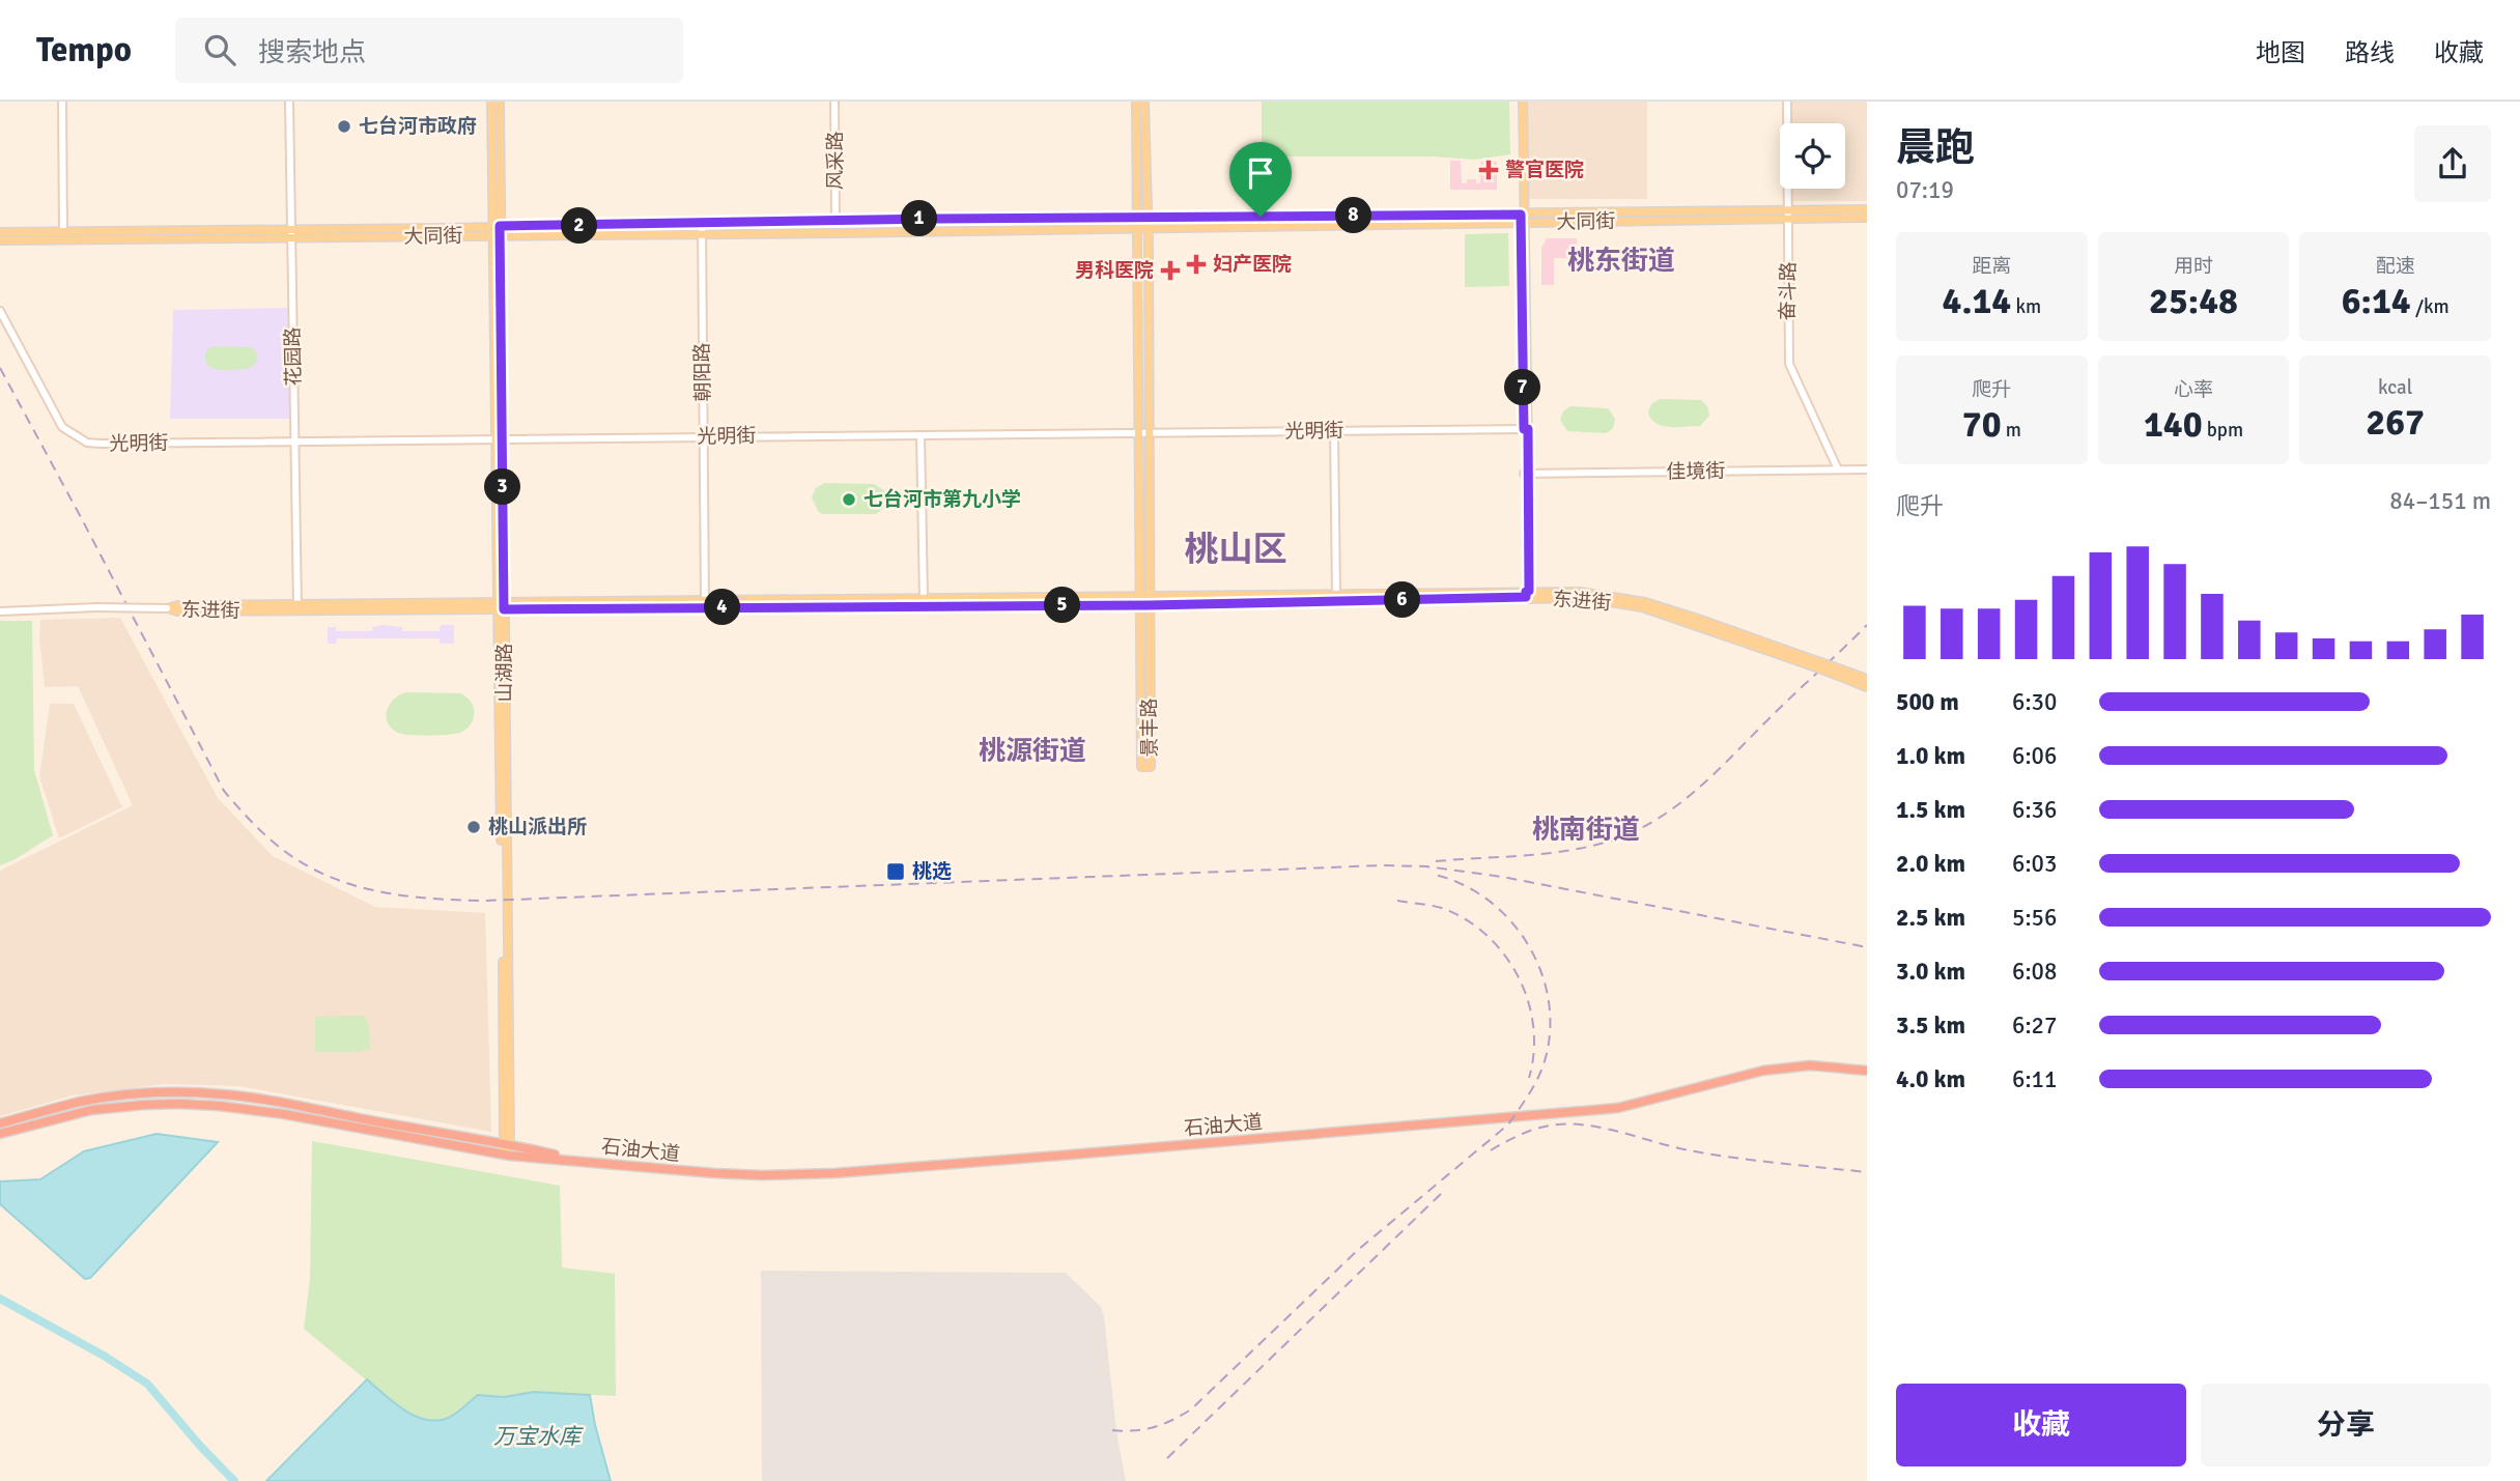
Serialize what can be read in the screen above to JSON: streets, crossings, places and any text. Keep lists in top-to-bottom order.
{
  "streets": {
    "highway": ["石油大道"],
    "main road": [
      "大同街",
      "东进街",
      "山湖路",
      "景丰路"
    ],
    "street": [
      "风采路",
      "奋斗路",
      "花园路",
      "朝阳路",
      "光明街",
      "佳境街"
    ]
  },
  "crossings": [
    ["风采路", "大同街"],
    ["大同街", "奋斗路"],
    ["大同街", "花园路"],
    ["大同街", "朝阳路"],
    ["大同街", "山湖路"],
    ["大同街", "景丰路"],
    ["奋斗路", "佳境街"],
    ["花园路", "光明街"],
    ["花园路", "东进街"],
    ["朝阳路", "光明街"],
    ["朝阳路", "东进街"],
    ["光明街", "山湖路"],
    ["光明街", "景丰路"],
    ["东进街", "山湖路"],
    ["东进街", "景丰路"],
    ["山湖路", "石油大道"]
  ],
  "districts": [
    "桃东街道",
    "桃山区",
    "桃源街道",
    "桃南街道"
  ],
  "water": ["万宝水库"],
  "places": {
    "other": ["七台河市政府", "七台河市第九小学", "桃山派出所"],
    "health": ["警官医院", "妇产医院", "男科医院"],
    "transit": ["桃选"]
  },
  "page": {
    "header": "Tempo",
    "search": "搜索地点",
    "nav": ["地图", "路线", "收藏"],
    "heading": ["晨跑", "07:19"],
    "pins": [
      "8",
      "1",
      "2",
      "7",
      "3",
      "6",
      "5",
      "4"
    ],
    "stats": [
      ["距离", "4.14 km"],
      ["用时", "25:48"],
      ["配速", "6:14 /km"],
      ["爬升", "70 m"],
      ["心率", "140 bpm"],
      ["kcal", "267"]
    ],
    "chart": ["爬升", "84–151 m"],
    "list": [
      {
        "name": "500 m",
        "note": "6:30"
      },
      {
        "name": "1.0 km",
        "note": "6:06"
      },
      {
        "name": "1.5 km",
        "note": "6:36"
      },
      {
        "name": "2.0 km",
        "note": "6:03"
      },
      {
        "name": "2.5 km",
        "note": "5:56"
      },
      {
        "name": "3.0 km",
        "note": "6:08"
      },
      {
        "name": "3.5 km",
        "note": "6:27"
      },
      {
        "name": "4.0 km",
        "note": "6:11"
      }
    ],
    "buttons": ["收藏", "分享"]
  }
}
